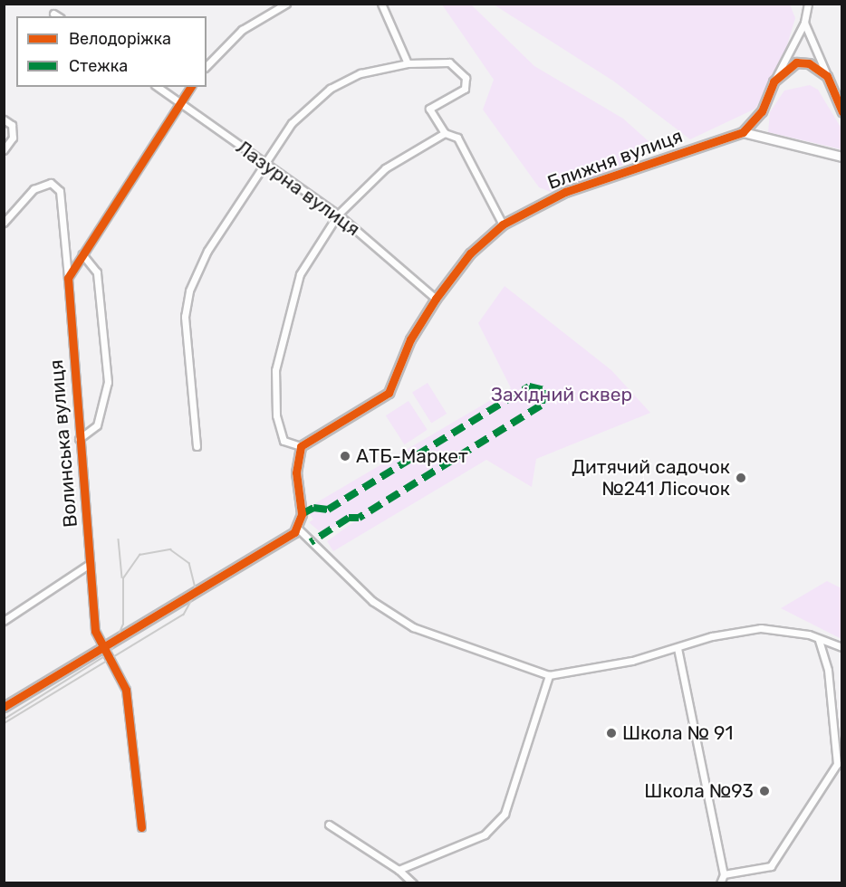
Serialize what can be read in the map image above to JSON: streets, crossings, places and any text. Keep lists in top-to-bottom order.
{
  "streets": {
    "street": ["Ближня вулиця", "Лазурна вулиця", "Волинська вулиця"]
  },
  "crossings": [
    ["Ближня вулиця", "Лазурна вулиця"]
  ],
  "parks": ["Західний сквер"],
  "places": [
    "АТБ-Маркет",
    "Дитячий садочок №241 Лісочок",
    "Школа № 91",
    "Школа №93"
  ],
  "legend": ["Велодоріжка", "Стежка"]
}
